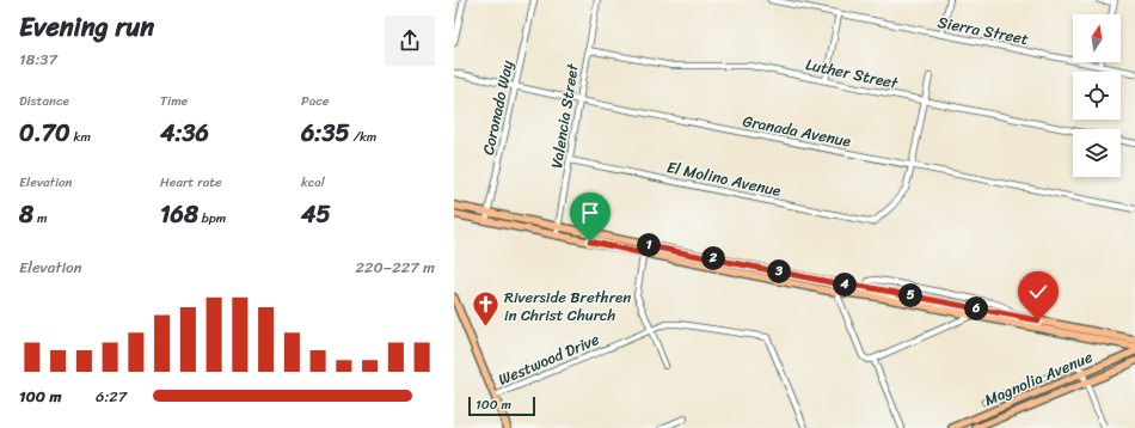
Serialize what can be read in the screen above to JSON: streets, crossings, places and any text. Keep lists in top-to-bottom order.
{
  "streets": {
    "main road": ["Magnolia Avenue"],
    "street": [
      "Sierra Street",
      "Luther Street",
      "Coronado Way",
      "Valencia Street",
      "Granada Avenue",
      "El Molino Avenue",
      "Westwood Drive"
    ]
  },
  "crossings": [
    ["Luther Street", "Valencia Street"],
    ["Coronado Way", "Granada Avenue"],
    ["Valencia Street", "Granada Avenue"],
    ["Valencia Street", "El Molino Avenue"],
    ["Granada Avenue", "El Molino Avenue"]
  ],
  "places": {
    "church": ["Riverside Brethren in Christ Church"]
  },
  "scale_bar": "100 m",
  "north": "top",
  "page": {
    "heading": ["Evening run", "18:37"],
    "stats": [
      ["Distance", "0.70 km"],
      ["Time", "4:36"],
      ["Pace", "6:35 /km"],
      ["Elevation", "8 m"],
      ["Heart rate", "168 bpm"],
      ["kcal", "45"]
    ],
    "pins": [
      "1",
      "2",
      "3",
      "4",
      "5",
      "6"
    ],
    "chart": ["Elevation", "220–227 m"],
    "list": [
      {
        "name": "100 m",
        "note": "6:27"
      }
    ],
    "scale": "100 m"
  }
}
